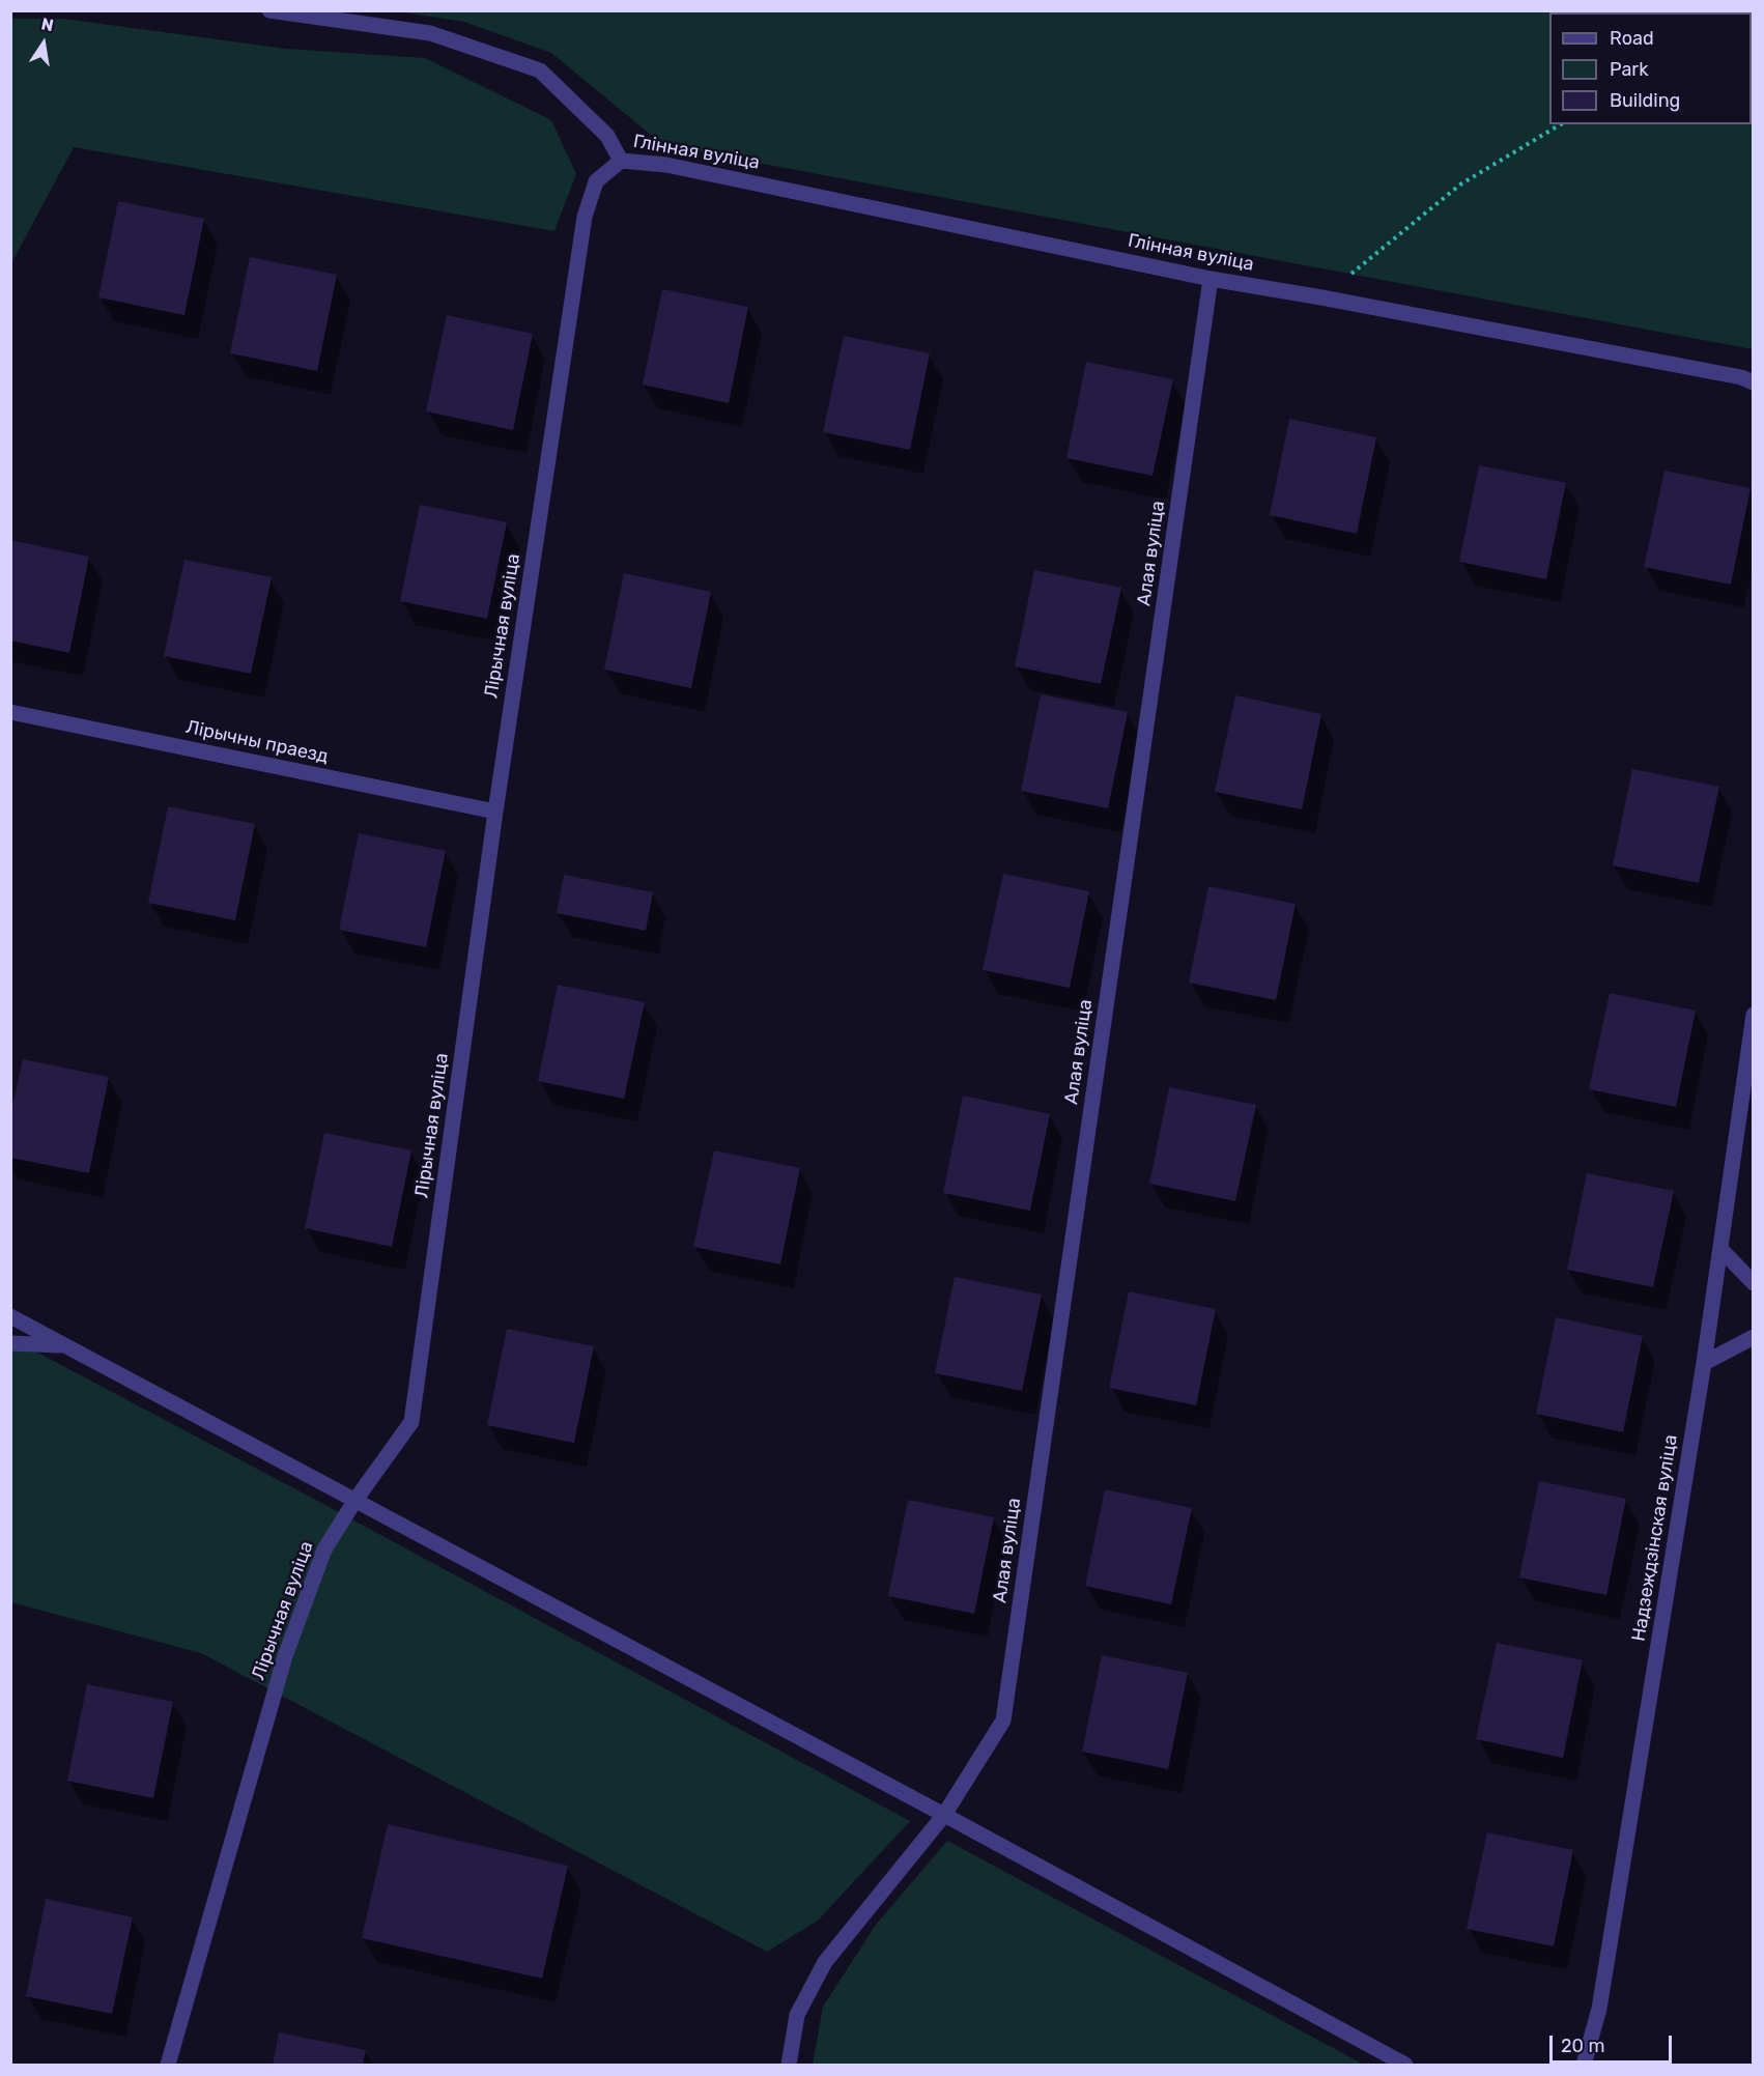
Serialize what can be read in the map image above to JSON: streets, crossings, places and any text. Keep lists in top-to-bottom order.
{
  "streets": {
    "street": [
      "Глінная вуліца",
      "Алая вуліца",
      "Лірычная вуліца",
      "Лірычны праезд",
      "Надзеждзінская вуліца"
    ]
  },
  "crossings": [
    ["Глінная вуліца", "Алая вуліца"],
    ["Глінная вуліца", "Лірычная вуліца"],
    ["Лірычная вуліца", "Лірычны праезд"]
  ],
  "legend": ["Road", "Park", "Building"],
  "scale_bar": "20 m",
  "north": "top"
}
